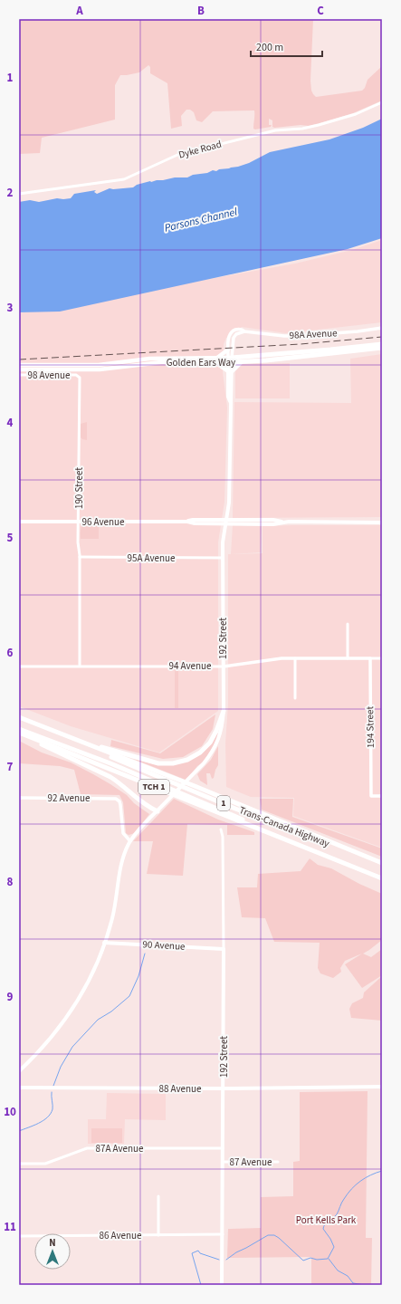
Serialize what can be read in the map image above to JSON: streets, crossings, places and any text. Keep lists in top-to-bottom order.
{
  "streets": {
    "highway": [
      "Golden Ears Way",
      "TCH 1",
      "1",
      "Trans-Canada Highway"
    ],
    "main road": [
      "96 Avenue",
      "192 Street",
      "90 Avenue",
      "88 Avenue"
    ],
    "street": [
      "Dyke Road",
      "98A Avenue",
      "98 Avenue",
      "190 Street",
      "95A Avenue",
      "94 Avenue",
      "194 Street",
      "92 Avenue",
      "87A Avenue",
      "87 Avenue",
      "86 Avenue"
    ]
  },
  "crossings": [
    ["98A Avenue", "192 Street"],
    ["Golden Ears Way", "192 Street"],
    ["98 Avenue", "190 Street"],
    ["190 Street", "96 Avenue"],
    ["190 Street", "95A Avenue"],
    ["190 Street", "94 Avenue"],
    ["96 Avenue", "192 Street"],
    ["95A Avenue", "192 Street"],
    ["192 Street", "94 Avenue"],
    ["192 Street", "92 Avenue"],
    ["192 Street", "90 Avenue"],
    ["192 Street", "88 Avenue"],
    ["192 Street", "87A Avenue"],
    ["192 Street", "87 Avenue"],
    ["192 Street", "86 Avenue"],
    ["94 Avenue", "194 Street"]
  ],
  "water": ["Parsons Channel"],
  "parks": ["Port Kells Park"],
  "scale_bar": "200 m",
  "north": "top",
  "grid": {
    "columns": ["A", "B", "C"],
    "rows": [
      "1",
      "2",
      "3",
      "4",
      "5",
      "6",
      "7",
      "8",
      "9",
      "10",
      "11"
    ]
  }
}
